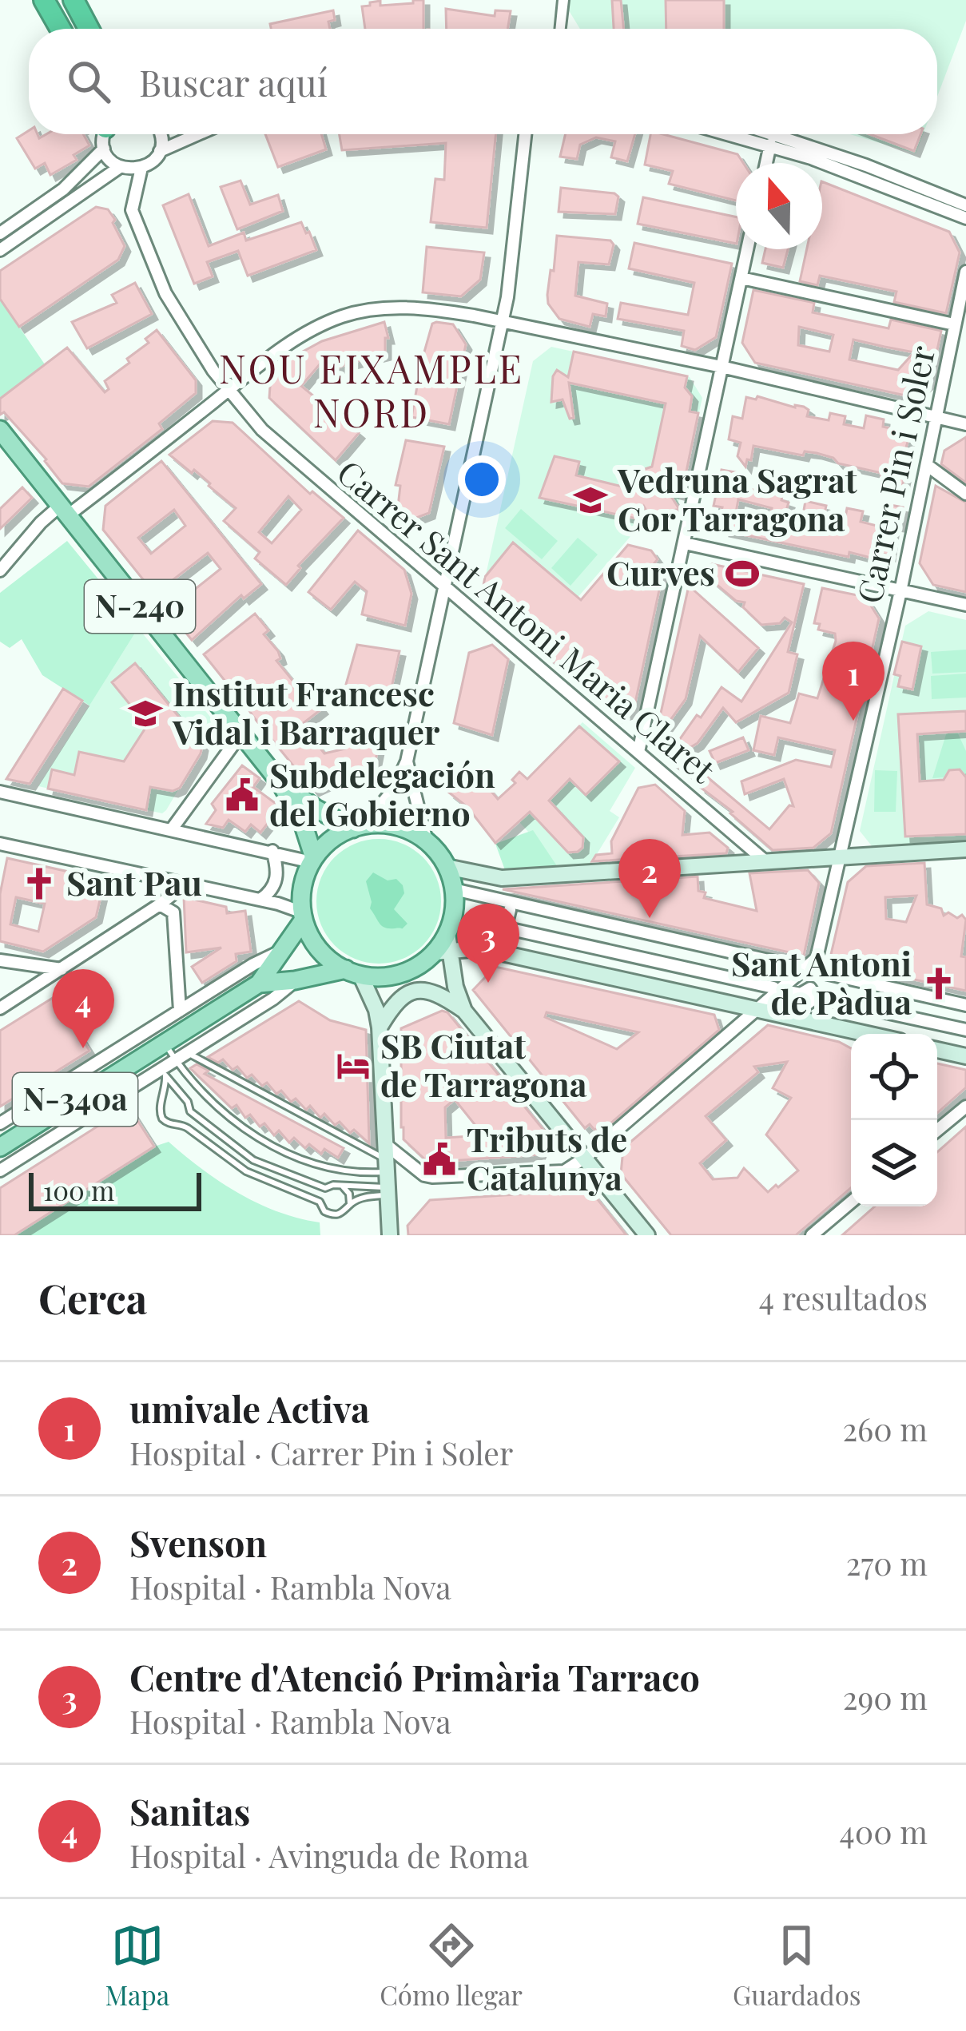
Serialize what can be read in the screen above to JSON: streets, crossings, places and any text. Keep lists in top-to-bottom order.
{
  "streets": {
    "main road": ["N-240", "N-340a"],
    "street": ["Carrer Pin i Soler", "Carrer Sant Antoni Maria Claret"]
  },
  "crossings": [
    ["N-240", "N-340a"]
  ],
  "districts": ["NOU EIXAMPLE NORD"],
  "places": {
    "school or university": ["Vedruna Sagrat Cor Tarragona", "Institut Francesc Vidal i Barraquer"],
    "sports": ["Curves"],
    "public building": ["Subdelegación del Gobierno", "Tributs de Catalunya"],
    "church": ["Sant Pau", "Sant Antoni de Pàdua"],
    "hotel": ["SB Ciutat de Tarragona"]
  },
  "scale_bar": "100 m",
  "north": "top",
  "page": {
    "search": "Buscar aquí",
    "pins": [
      "1",
      "2",
      "3",
      "4"
    ],
    "scale": "100 m",
    "heading": ["Cerca", "4 resultados"],
    "list": [
      {
        "mark": "1",
        "name": "umivale Activa",
        "note": "Hospital · Carrer Pin i Soler",
        "value": "260 m"
      },
      {
        "mark": "2",
        "name": "Svenson",
        "note": "Hospital · Rambla Nova",
        "value": "270 m"
      },
      {
        "mark": "3",
        "name": "Centre d'Atenció Primària Tarraco",
        "note": "Hospital · Rambla Nova",
        "value": "290 m"
      },
      {
        "mark": "4",
        "name": "Sanitas",
        "note": "Hospital · Avinguda de Roma",
        "value": "400 m"
      }
    ],
    "nav": ["Mapa", "Cómo llegar", "Guardados"]
  }
}
